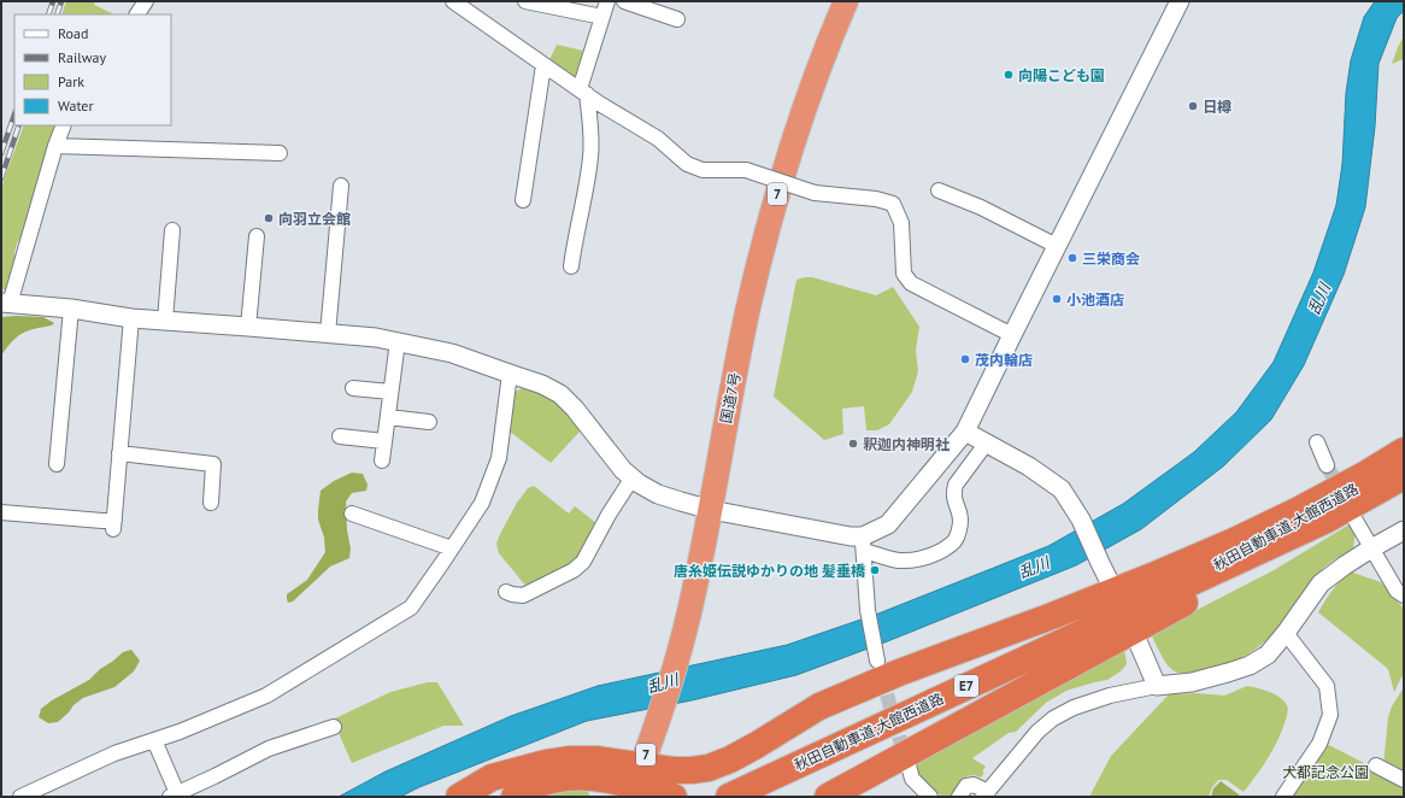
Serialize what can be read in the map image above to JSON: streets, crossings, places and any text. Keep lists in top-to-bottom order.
{
  "streets": {
    "highway": [
      "7",
      "国道7号",
      "秋田自動車道;大館西道路",
      "E7"
    ]
  },
  "water": ["乱川"],
  "parks": ["犬都記念公園"],
  "places": [
    "向陽こども園",
    "日樽",
    "向羽立会館",
    "三栄商会",
    "小池酒店",
    "茂内輪店",
    "釈迦内神明社",
    "唐糸姫伝説ゆかりの地 髪垂橋"
  ],
  "legend": [
    "Road",
    "Railway",
    "Park",
    "Water"
  ]
}
